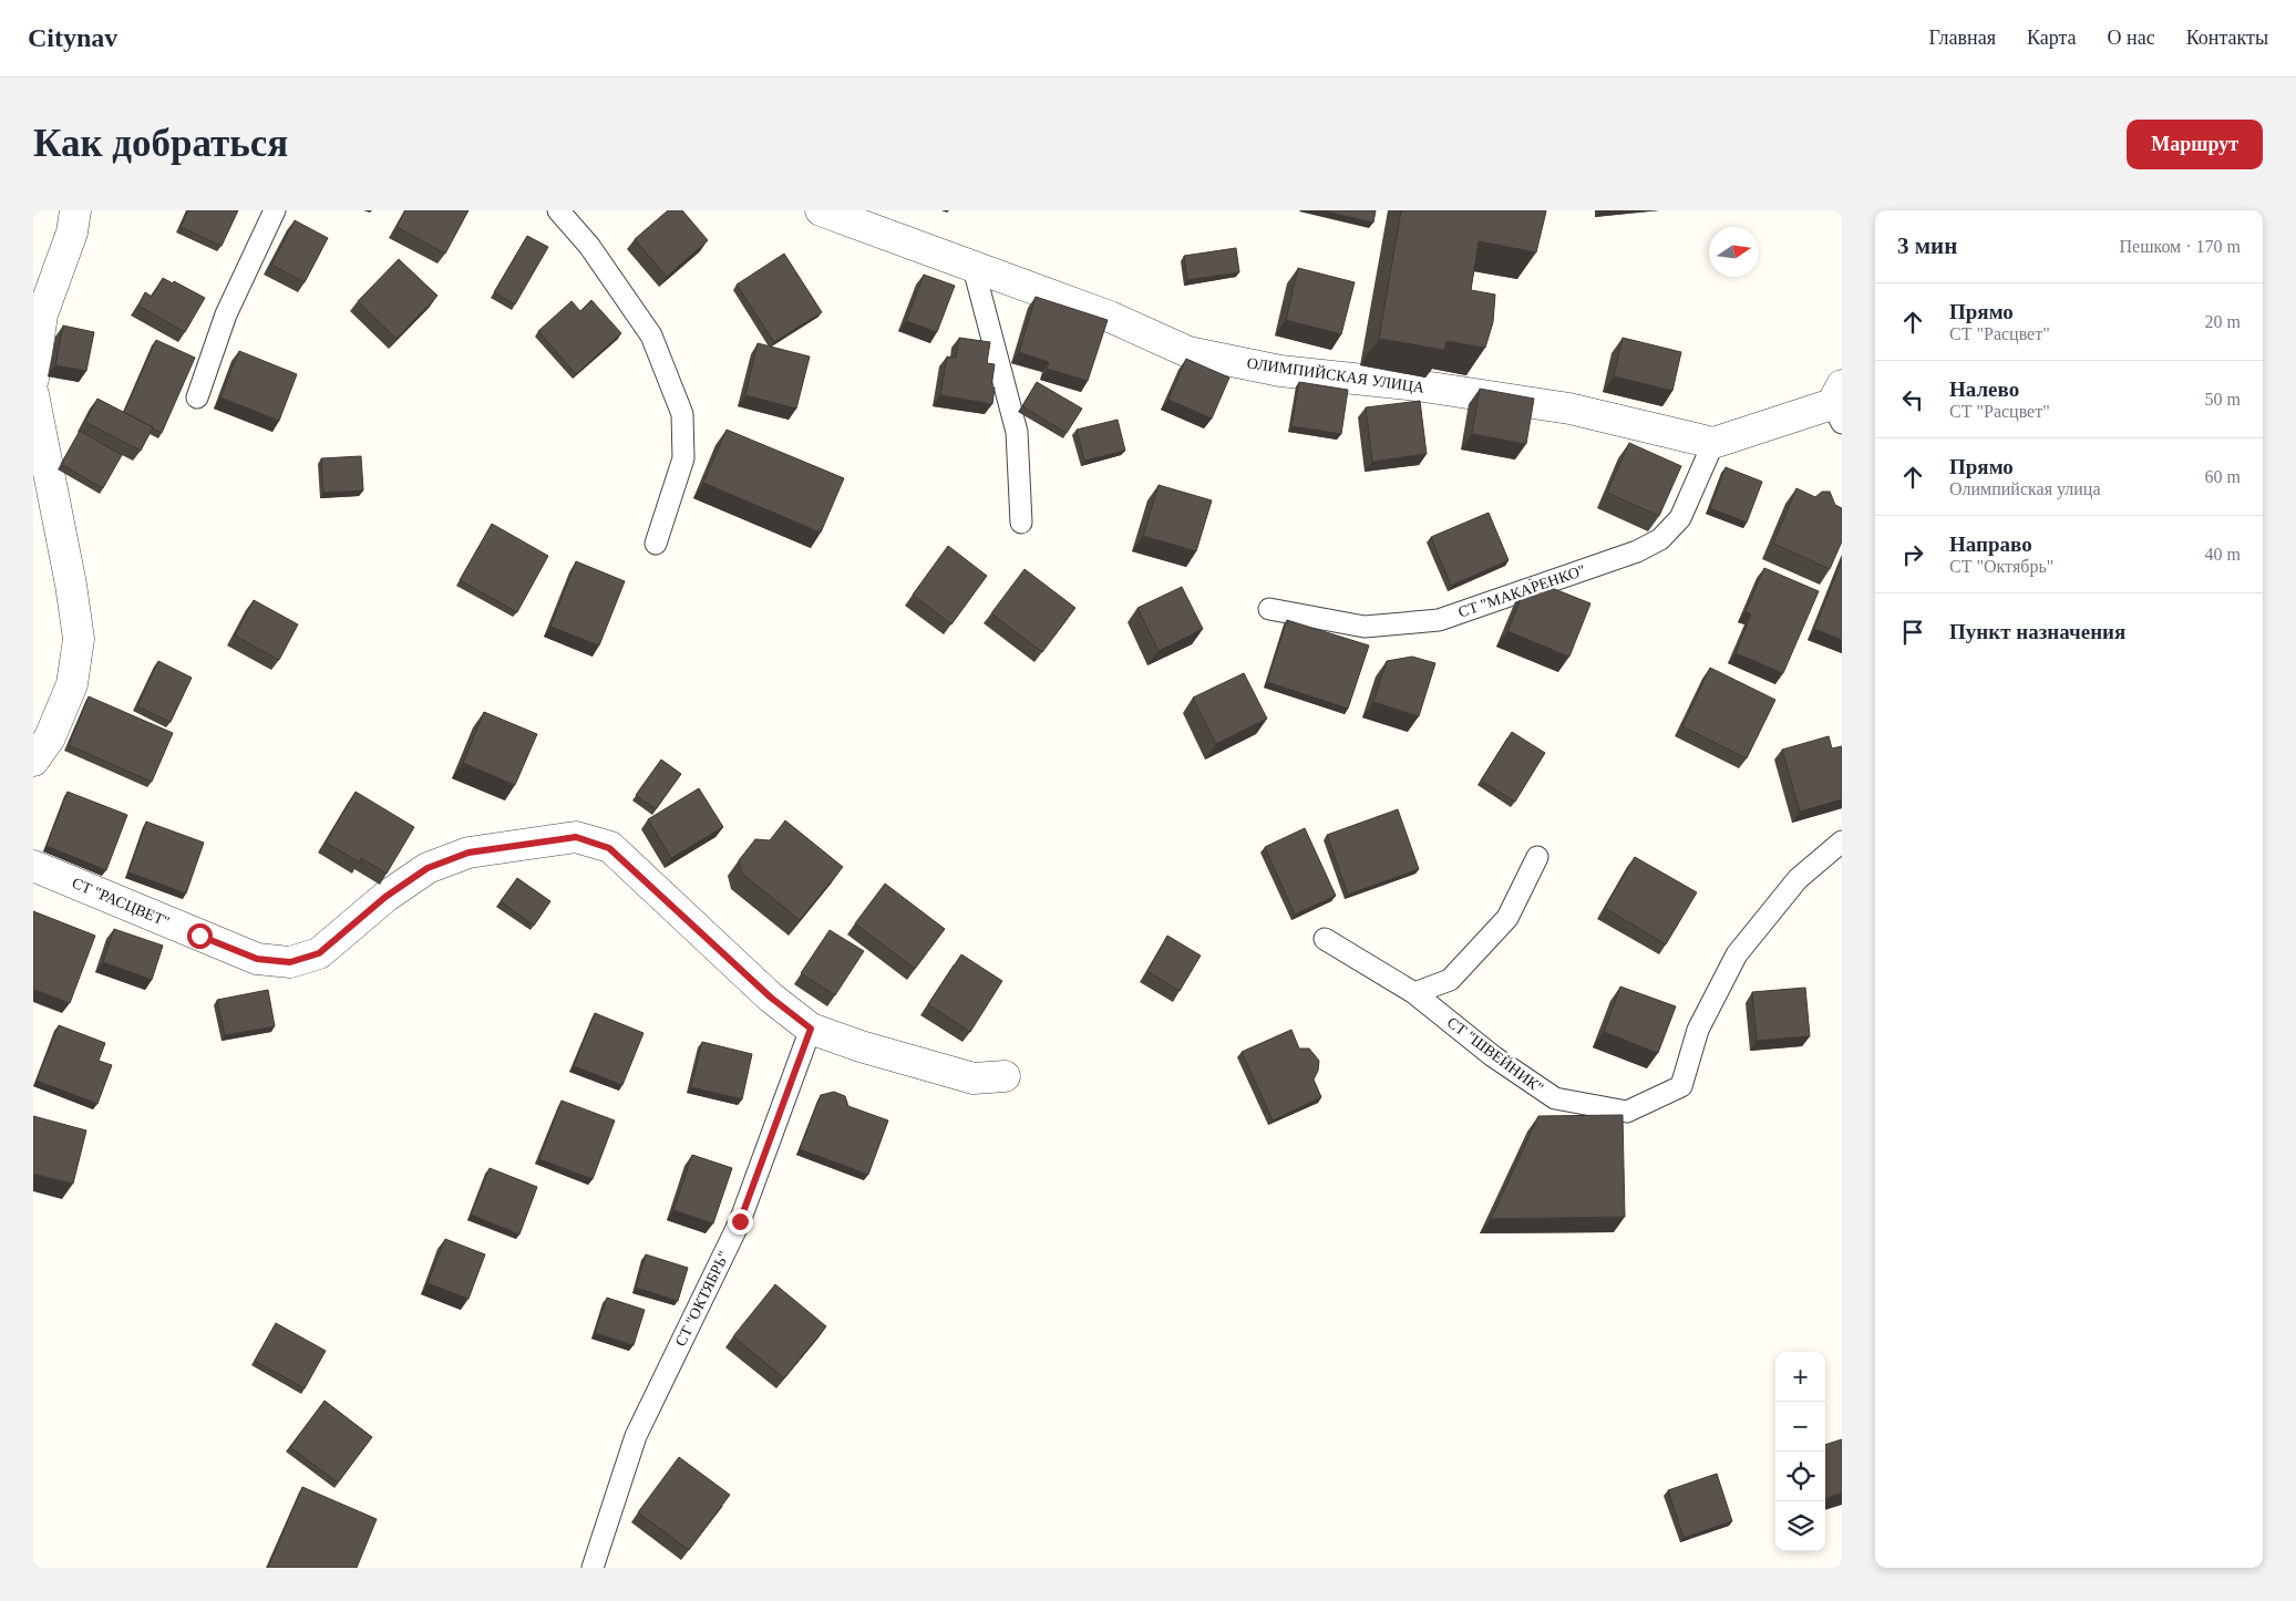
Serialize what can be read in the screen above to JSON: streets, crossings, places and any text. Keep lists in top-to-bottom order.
{
  "streets": {
    "street": ["ОЛИМПИЙСКАЯ УЛИЦА", "СТ \"РАСЦВЕТ\""],
    "lane": ["СТ \"МАКАРЕНКО\"", "СТ \"ШВЕЙНИК\"", "СТ \"ОКТЯБРЬ\""]
  },
  "crossings": [
    ["ОЛИМПИЙСКАЯ УЛИЦА", "СТ \"МАКАРЕНКО\""],
    ["СТ \"РАСЦВЕТ\"", "СТ \"ОКТЯБРЬ\""]
  ],
  "north": "right",
  "page": {
    "header": "Citynav",
    "nav": [
      "Главная",
      "Карта",
      "О нас",
      "Контакты"
    ],
    "buttons": "Маршрут",
    "title": "Как добраться",
    "heading": ["3 мин", "Пешком · 170 m"],
    "list": [
      ["Прямо", "СТ \"Расцвет\"", "20 m"],
      ["Налево", "СТ \"Расцвет\"", "50 m"],
      ["Прямо", "Олимпийская улица", "60 m"],
      ["Направо", "СТ \"Октябрь\"", "40 m"],
      "Пункт назначения"
    ],
    "map_buttons": ["+", "−"]
  }
}
